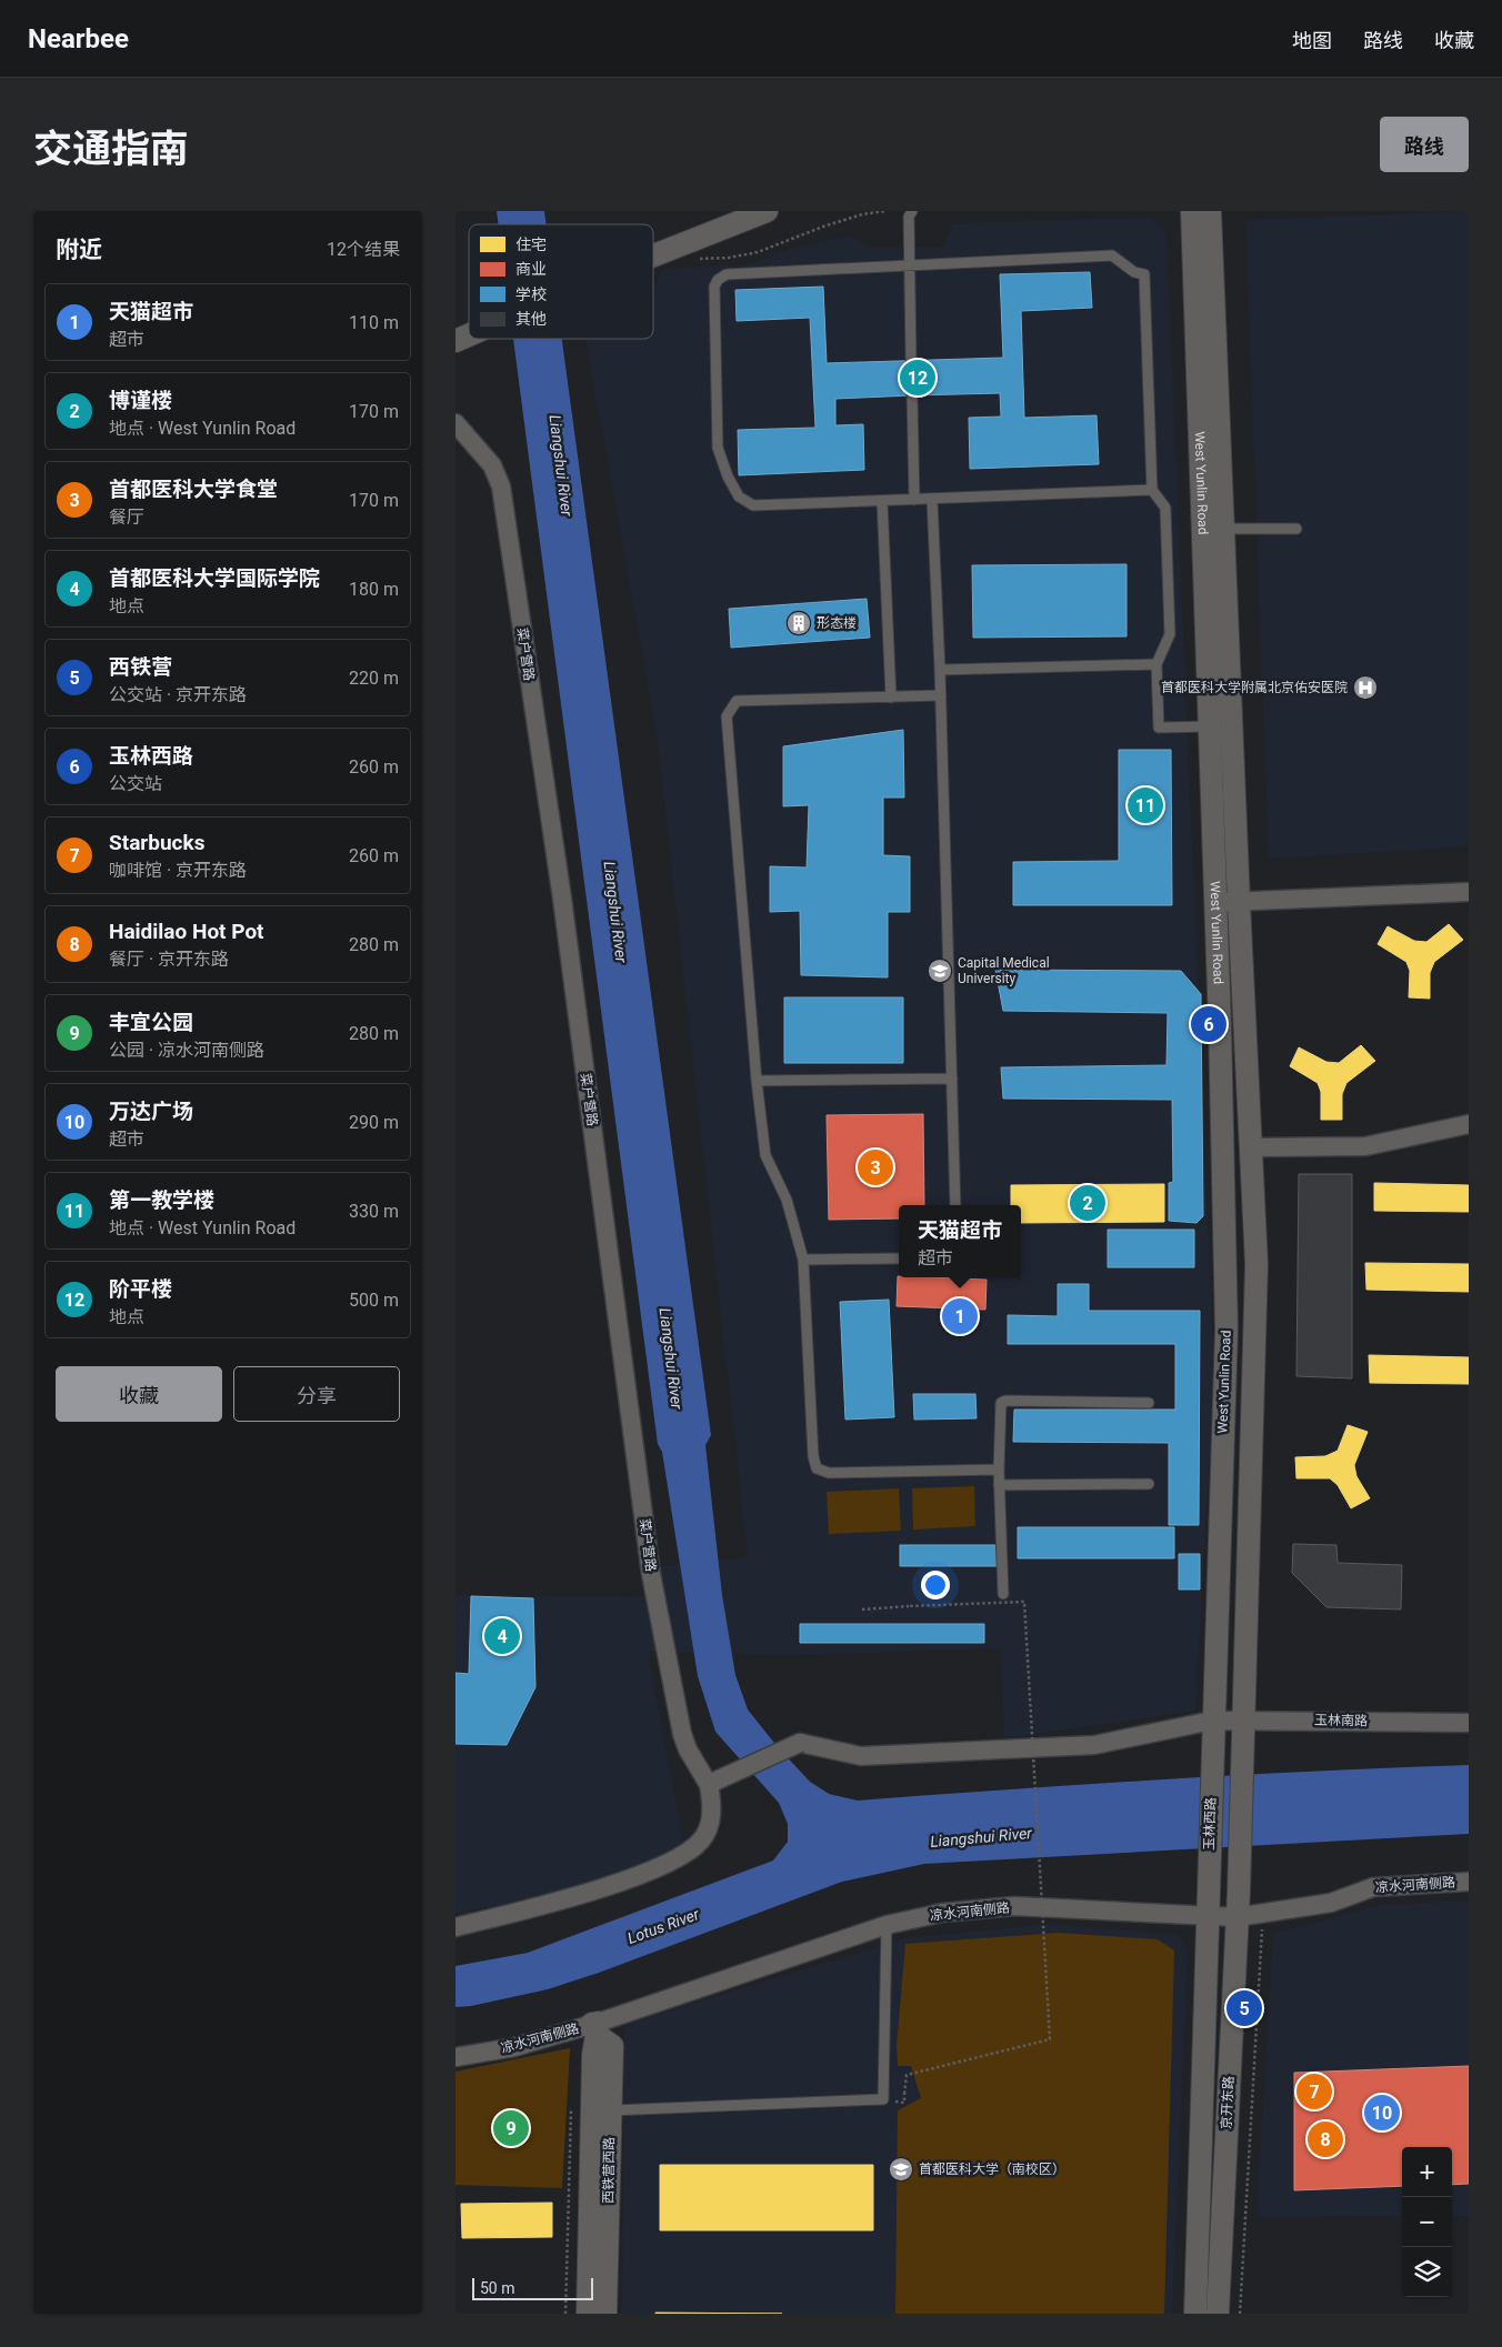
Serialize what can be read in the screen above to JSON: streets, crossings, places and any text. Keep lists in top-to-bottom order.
{
  "streets": {
    "street": [
      "West Yunlin Road",
      "菜户营路",
      "玉林南路",
      "玉林西路",
      "凉水河南侧路",
      "京开东路",
      "西铁营西路"
    ]
  },
  "crossings": [
    ["West Yunlin Road", "玉林南路"],
    ["West Yunlin Road", "玉林西路"],
    ["West Yunlin Road", "京开东路"],
    ["菜户营路", "玉林南路"],
    ["玉林西路", "凉水河南侧路"],
    ["玉林西路", "京开东路"],
    ["凉水河南侧路", "京开东路"],
    ["凉水河南侧路", "西铁营西路"]
  ],
  "water": ["Liangshui River", "Lotus River"],
  "places": {
    "building": ["形态楼"],
    "hospital": ["首都医科大学附属北京佑安医院"],
    "school or university": ["Capital Medical University", "首都医科大学（南校区）"]
  },
  "legend": [
    "住宅",
    "商业",
    "学校",
    "其他"
  ],
  "scale_bar": "50 m",
  "page": {
    "header": "Nearbee",
    "nav": ["地图", "路线", "收藏"],
    "title": "交通指南",
    "buttons": [
      "路线",
      ["收藏", "分享"]
    ],
    "heading": ["附近", "12个结果"],
    "list": [
      {
        "mark": "1",
        "name": "天猫超市",
        "note": "超市",
        "value": "110 m"
      },
      {
        "mark": "2",
        "name": "博谨楼",
        "note": "地点 · West Yunlin Road",
        "value": "170 m"
      },
      {
        "mark": "3",
        "name": "首都医科大学食堂",
        "note": "餐厅",
        "value": "170 m"
      },
      {
        "mark": "4",
        "name": "首都医科大学国际学院",
        "note": "地点",
        "value": "180 m"
      },
      {
        "mark": "5",
        "name": "西铁营",
        "note": "公交站 · 京开东路",
        "value": "220 m"
      },
      {
        "mark": "6",
        "name": "玉林西路",
        "note": "公交站",
        "value": "260 m"
      },
      {
        "mark": "7",
        "name": "Starbucks",
        "note": "咖啡馆 · 京开东路",
        "value": "260 m"
      },
      {
        "mark": "8",
        "name": "Haidilao Hot Pot",
        "note": "餐厅 · 京开东路",
        "value": "280 m"
      },
      {
        "mark": "9",
        "name": "丰宜公园",
        "note": "公园 · 凉水河南侧路",
        "value": "280 m"
      },
      {
        "mark": "10",
        "name": "万达广场",
        "note": "超市",
        "value": "290 m"
      },
      {
        "mark": "11",
        "name": "第一教学楼",
        "note": "地点 · West Yunlin Road",
        "value": "330 m"
      },
      {
        "mark": "12",
        "name": "阶平楼",
        "note": "地点",
        "value": "500 m"
      }
    ],
    "pins": [
      "12",
      "11",
      "6",
      "3",
      "2",
      "1",
      "4",
      "5",
      "7",
      "10",
      "9",
      "8"
    ],
    "popup": ["天猫超市", "超市"],
    "map_buttons": ["+", "−"],
    "scale": "50 m"
  }
}
